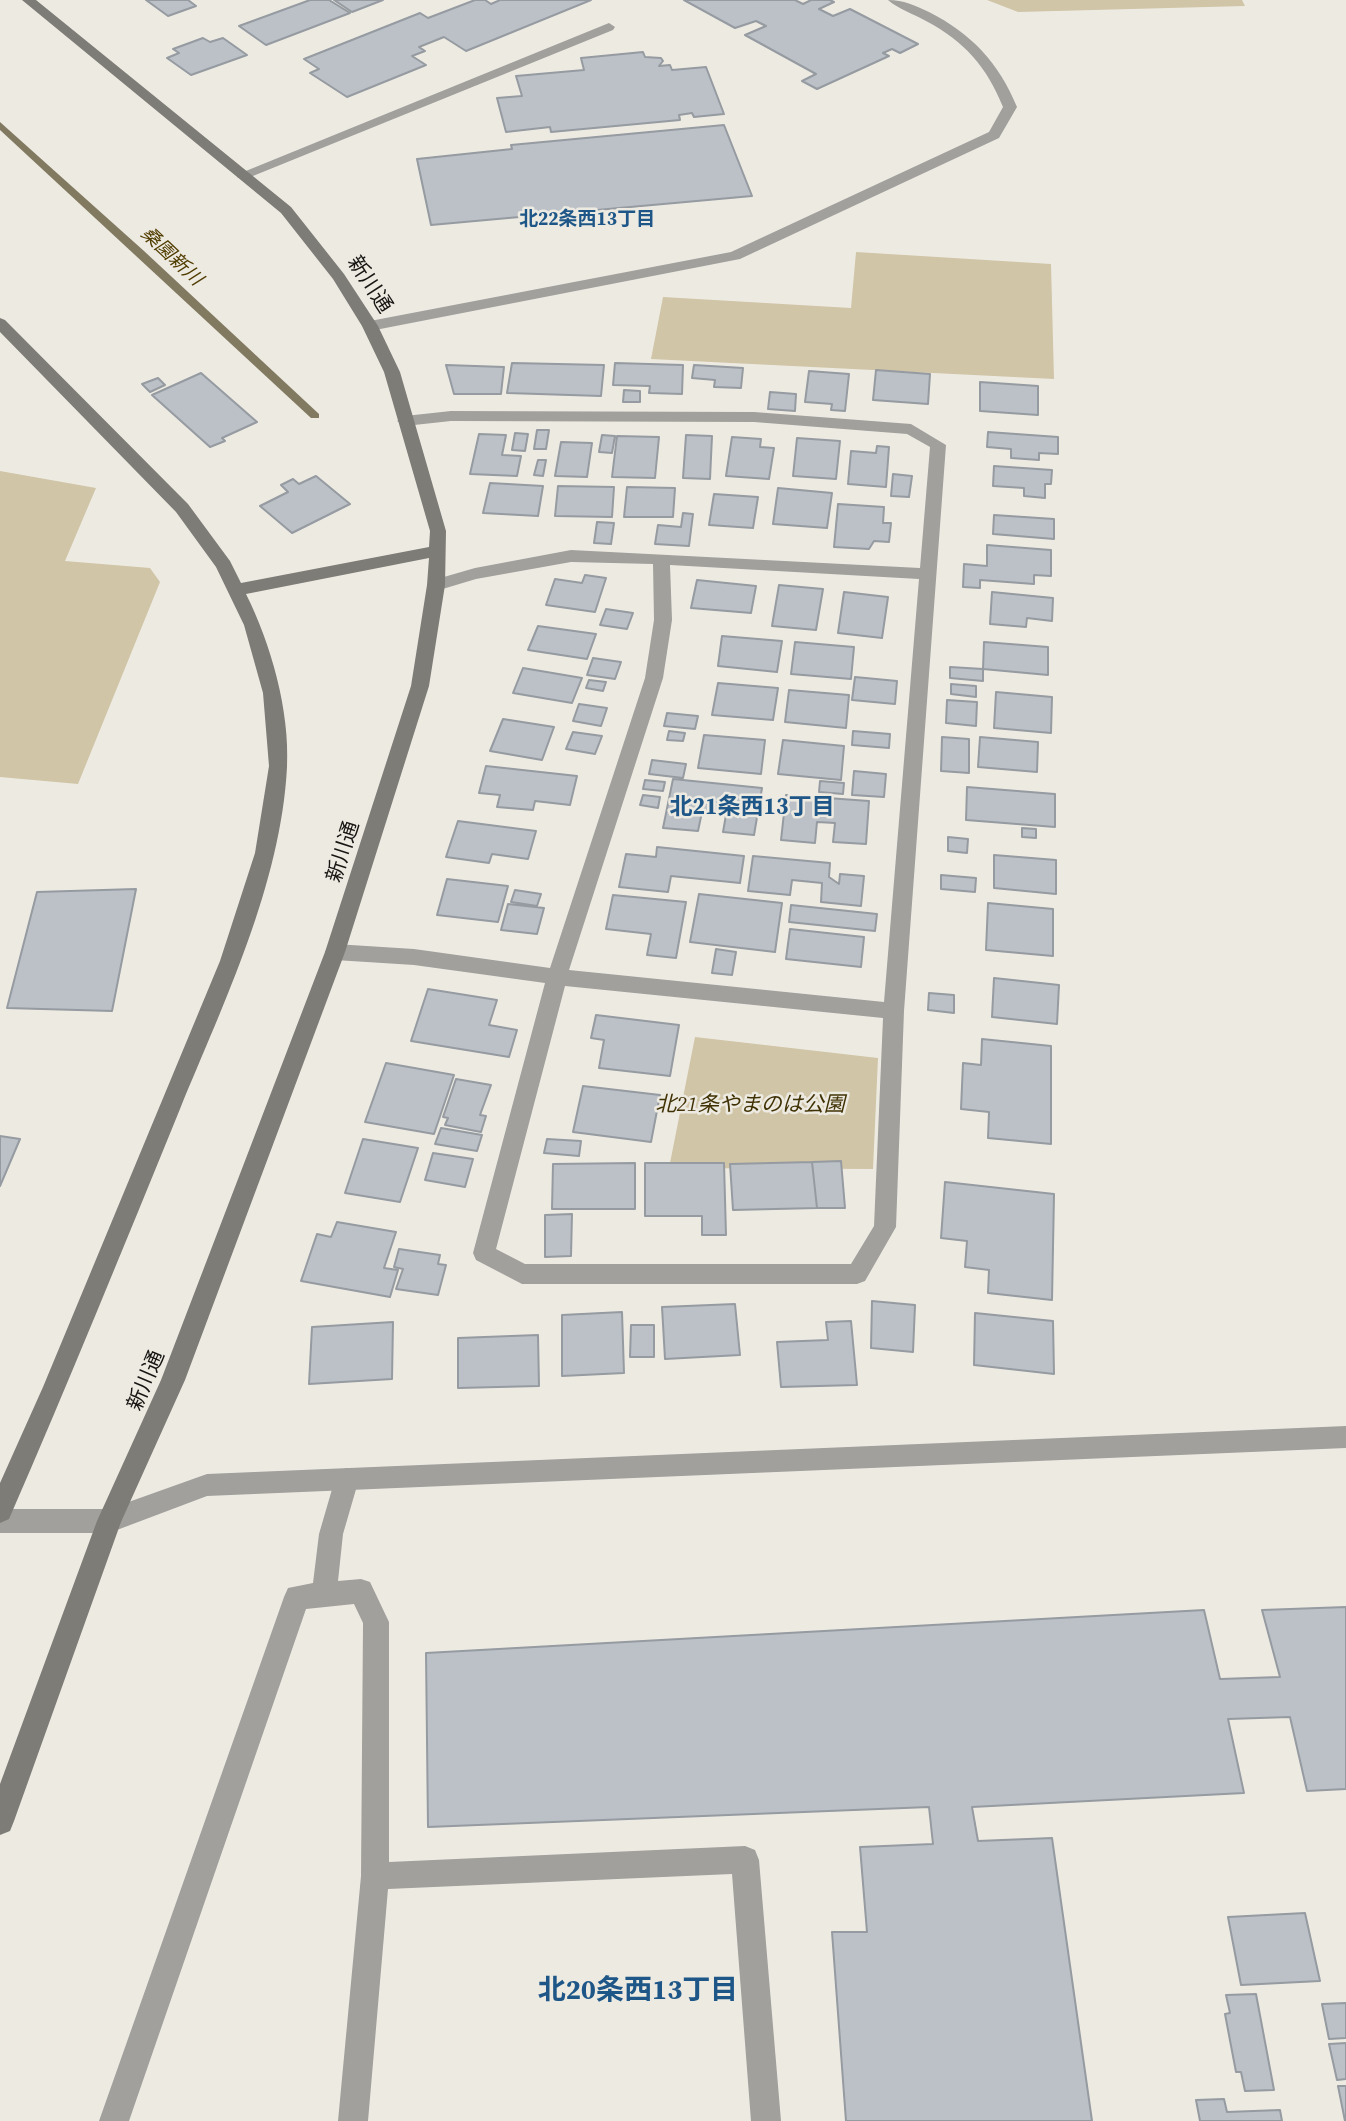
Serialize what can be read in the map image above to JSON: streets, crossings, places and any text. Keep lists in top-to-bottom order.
{
  "streets": {
    "street": ["新川通"]
  },
  "districts": ["北22条西13丁目", "北21条西13丁目", "北20条西13丁目"],
  "water": ["桑園新川"],
  "parks": ["北21条やまのは公園"]
}
